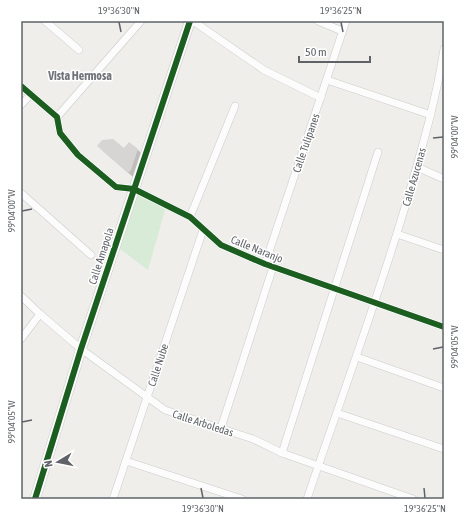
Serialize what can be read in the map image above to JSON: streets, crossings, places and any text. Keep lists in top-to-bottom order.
{
  "streets": {
    "street": [
      "Calle Tulipanes",
      "Calle Azucenas",
      "Calle Naranjo",
      "Calle Amapola",
      "Calle Nube",
      "Calle Arboledas"
    ]
  },
  "crossings": [
    ["Calle Tulipanes", "Calle Naranjo"],
    ["Calle Azucenas", "Calle Naranjo"],
    ["Calle Azucenas", "Calle Arboledas"],
    ["Calle Naranjo", "Calle Amapola"],
    ["Calle Naranjo", "Calle Nube"],
    ["Calle Amapola", "Calle Arboledas"],
    ["Calle Nube", "Calle Arboledas"]
  ],
  "districts": ["Vista Hermosa"],
  "scale_bar": "50 m",
  "north": "left",
  "coordinates": [
    "19°36'30\"N",
    "19°36'25\"N",
    "99°04'00\"W",
    "99°04'05\"W"
  ]
}
